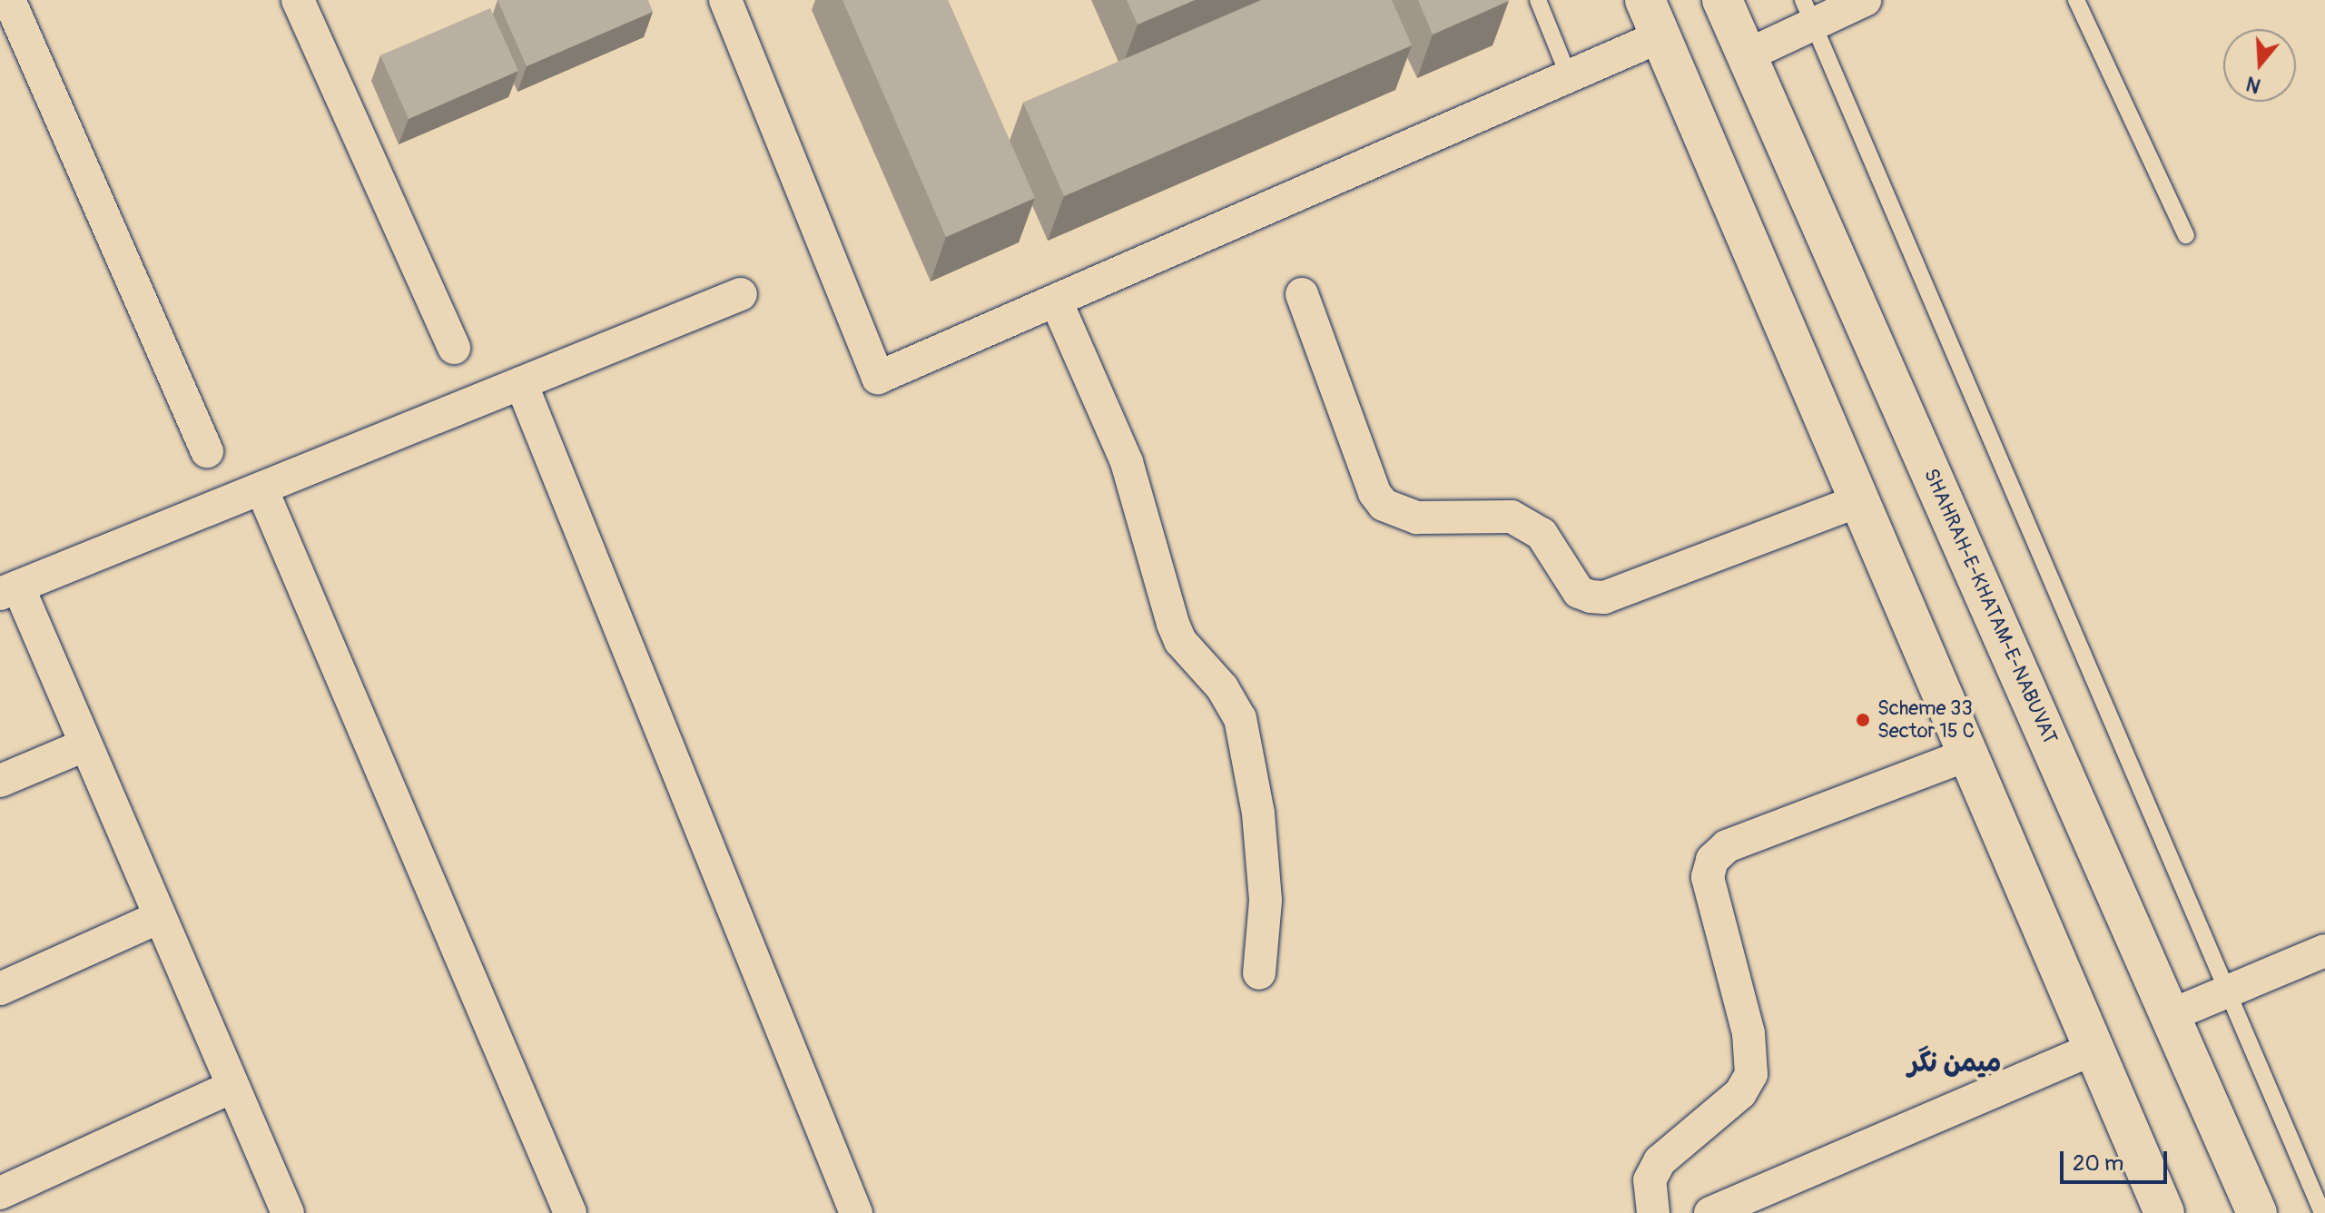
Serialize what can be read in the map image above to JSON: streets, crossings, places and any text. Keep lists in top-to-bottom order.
{
  "streets": {
    "main road": ["SHAHRAH-E-KHATAM-E-NABUVAT"]
  },
  "districts": ["میمن نگر"],
  "places": ["Scheme 33 Sector 15 C"],
  "scale_bar": "20 m",
  "north": "bottom"
}
